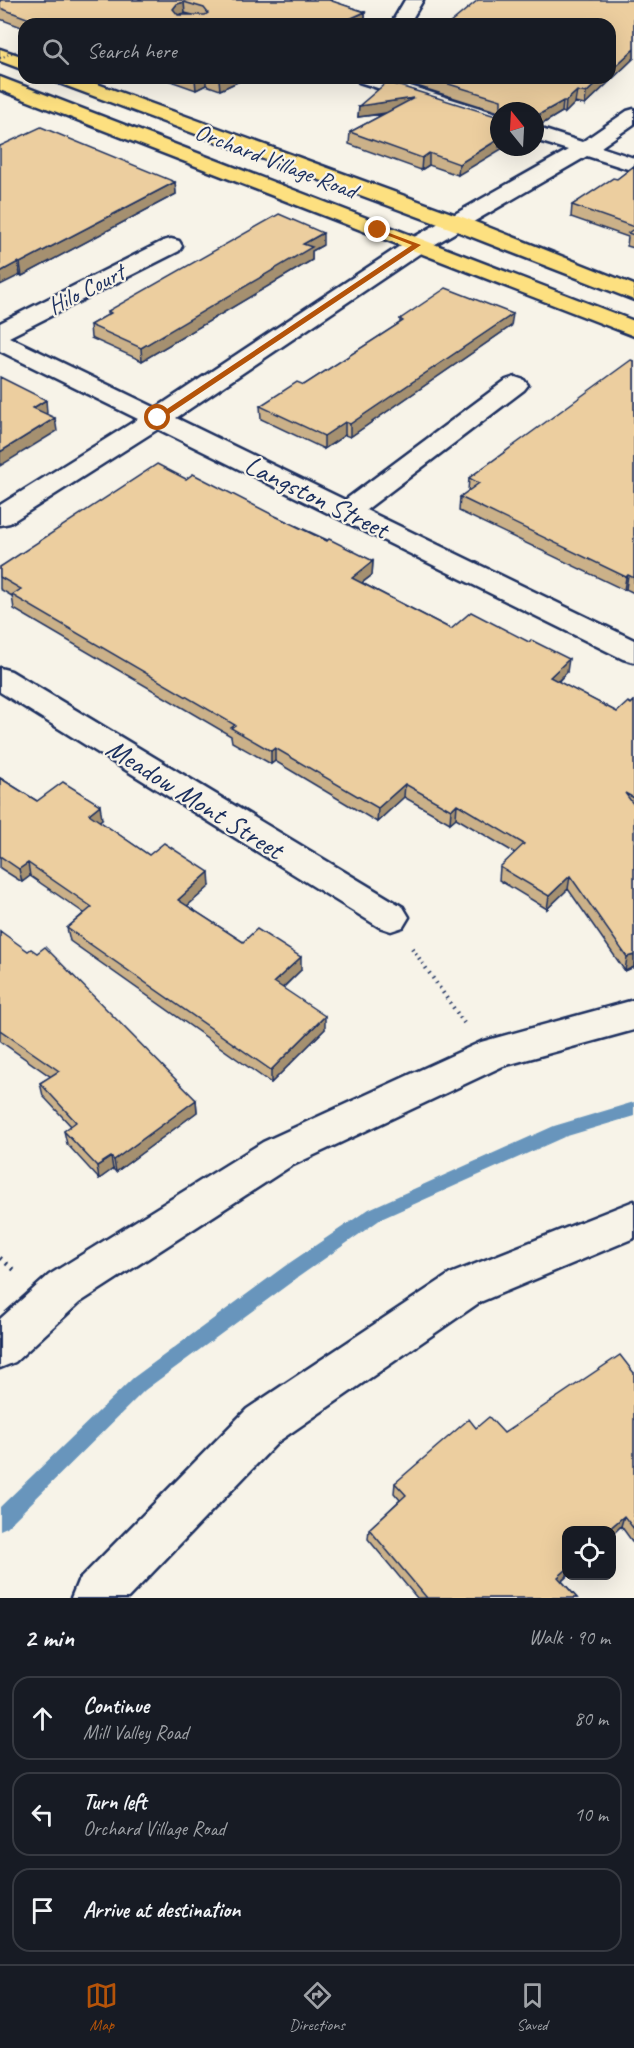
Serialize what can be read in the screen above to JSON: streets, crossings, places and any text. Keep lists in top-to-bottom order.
{
  "streets": {
    "main road": ["Orchard Village Road"],
    "street": ["Hilo Court", "Langston Street", "Meadow Mont Street"]
  },
  "north": "top",
  "page": {
    "search": "Search here",
    "heading": ["2 min", "Walk · 90 m"],
    "list": [
      ["Continue", "Mill Valley Road", "80 m"],
      ["Turn left", "Orchard Village Road", "10 m"],
      "Arrive at destination"
    ],
    "nav": ["Map", "Directions", "Saved"]
  }
}
